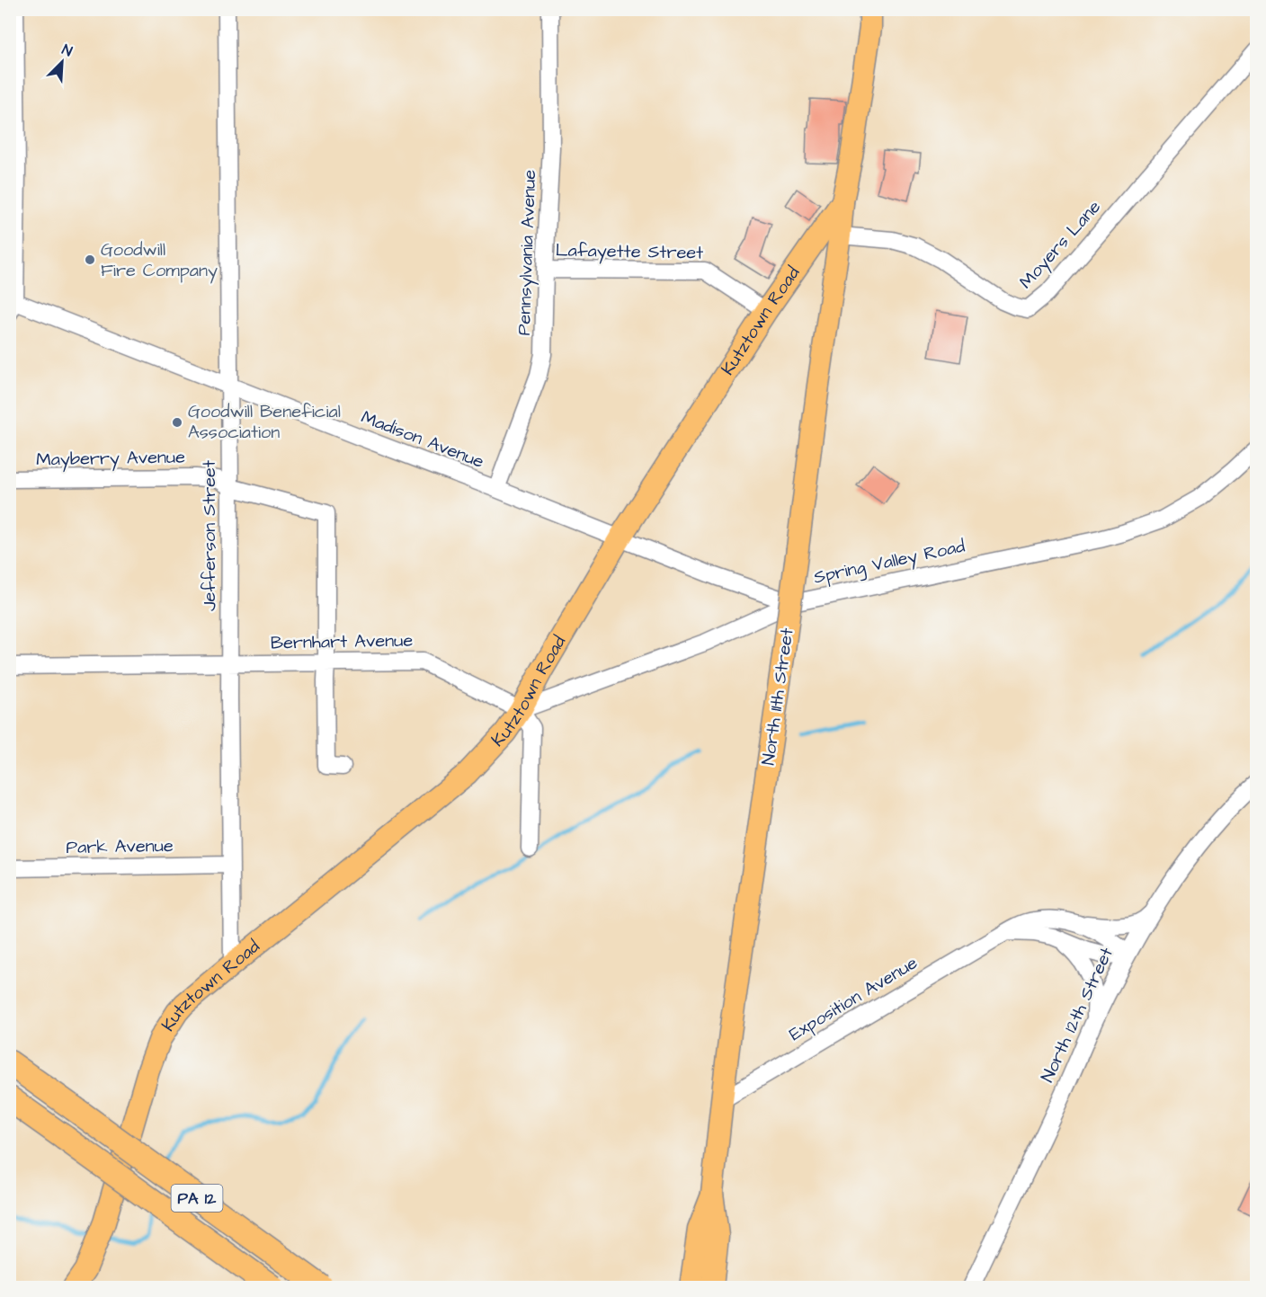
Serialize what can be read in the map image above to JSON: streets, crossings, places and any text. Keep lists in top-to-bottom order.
{
  "streets": {
    "highway": ["PA 12"],
    "main road": ["Kutztown Road", "North 11th Street"],
    "street": [
      "Moyers Lane",
      "Lafayette Street",
      "Pennsylvania Avenue",
      "Madison Avenue",
      "Mayberry Avenue",
      "Jefferson Street",
      "Spring Valley Road",
      "Bernhart Avenue",
      "Park Avenue",
      "Exposition Avenue",
      "North 12th Street"
    ]
  },
  "crossings": [
    ["Moyers Lane", "North 11th Street"],
    ["Lafayette Street", "Pennsylvania Avenue"],
    ["Lafayette Street", "Kutztown Road"],
    ["Pennsylvania Avenue", "Madison Avenue"],
    ["Kutztown Road", "Madison Avenue"],
    ["Kutztown Road", "Jefferson Street"],
    ["Kutztown Road", "Spring Valley Road"],
    ["Kutztown Road", "Bernhart Avenue"],
    ["Kutztown Road", "North 11th Street"],
    ["Madison Avenue", "Jefferson Street"],
    ["Madison Avenue", "Spring Valley Road"],
    ["Mayberry Avenue", "Jefferson Street"],
    ["Mayberry Avenue", "Bernhart Avenue"],
    ["Jefferson Street", "Bernhart Avenue"],
    ["Jefferson Street", "Park Avenue"],
    ["Spring Valley Road", "Bernhart Avenue"],
    ["North 11th Street", "Exposition Avenue"],
    ["Exposition Avenue", "North 12th Street"]
  ],
  "places": ["Goodwill Fire Company", "Goodwill Beneficial Association"],
  "north": "top right"
}
